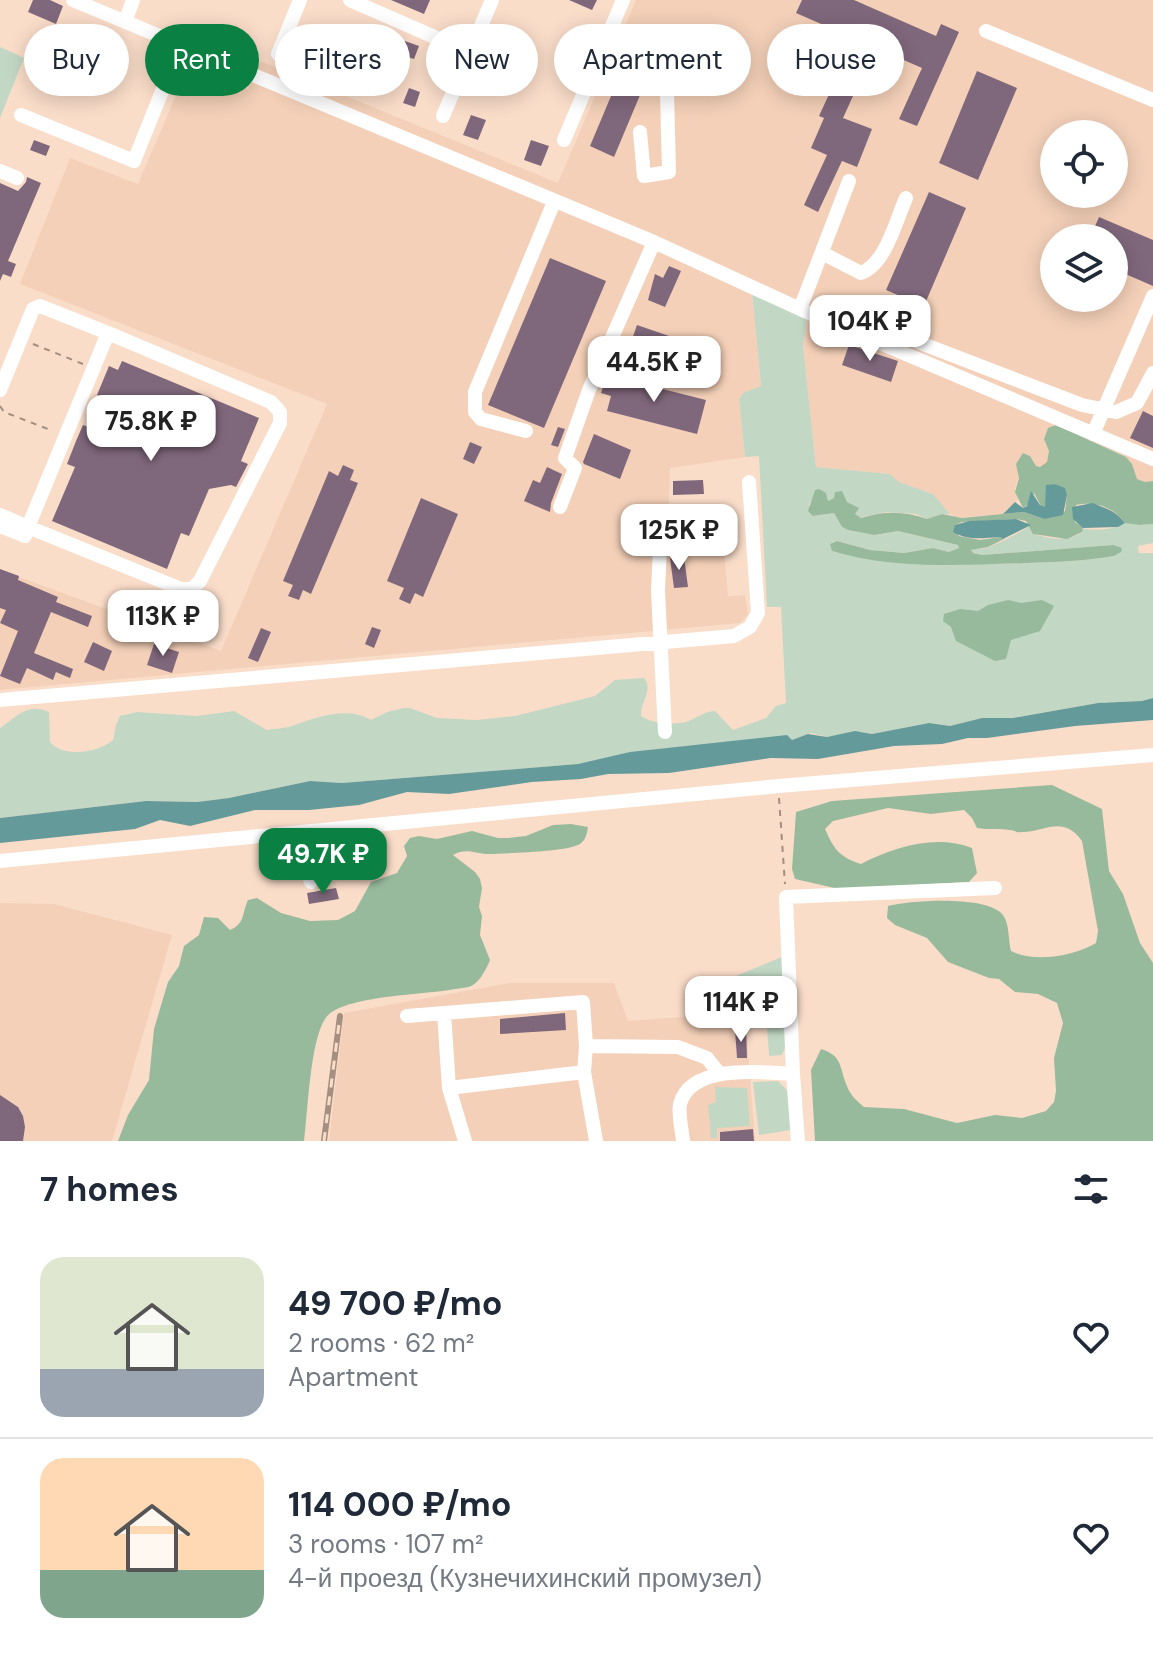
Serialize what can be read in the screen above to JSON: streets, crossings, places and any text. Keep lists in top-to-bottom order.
{
  "page": {
    "chip": [
      "Buy",
      "Rent",
      "Filters",
      "New",
      "Apartment",
      "House"
    ],
    "price": [
      "104K ₽",
      "44.5K ₽",
      "75.8K ₽",
      "125K ₽",
      "113K ₽",
      "49.7K ₽",
      "114K ₽"
    ],
    "heading": "7 homes",
    "list": [
      {
        "name": "49 700 ₽/mo",
        "note": "2 rooms · 62 m² · Apartment"
      },
      {
        "name": "114 000 ₽/mo",
        "note": "3 rooms · 107 m² · 4-й проезд (Кузнечихинский промузел)"
      }
    ]
  }
}
